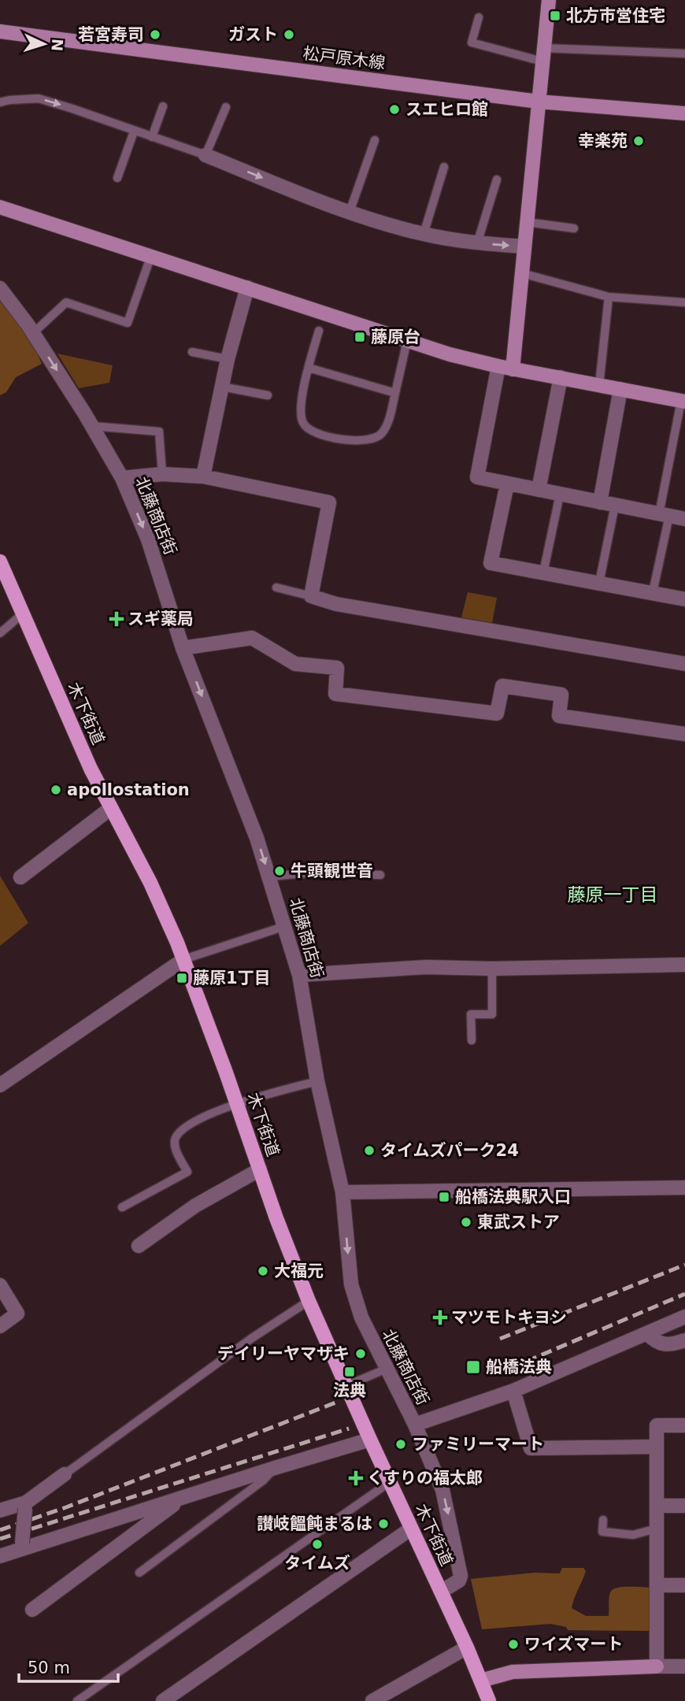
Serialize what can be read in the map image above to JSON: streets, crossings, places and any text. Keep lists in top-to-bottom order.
{
  "streets": {
    "main road": ["木下街道"],
    "street": ["松戸原木線", "北藤商店街"]
  },
  "crossings": [
    ["北藤商店街", "木下街道"]
  ],
  "one_way": ["北藤商店街"],
  "districts": ["藤原一丁目"],
  "places": {
    "transit": [
      "北方市営住宅",
      "藤原台",
      "藤原1丁目",
      "船橋法典駅入口",
      "船橋法典",
      "法典"
    ],
    "other": [
      "若宮寿司",
      "ガスト",
      "スエヒロ館",
      "幸楽苑",
      "apollostation",
      "牛頭観世音",
      "タイムズパーク24",
      "東武ストア",
      "大福元",
      "デイリーヤマザキ",
      "ファミリーマート",
      "讃岐饂飩まるは",
      "タイムズ",
      "ワイズマート"
    ],
    "health": ["スギ薬局", "マツモトキヨシ", "くすりの福太郎"]
  },
  "scale_bar": "50 m",
  "north": "right"
}
